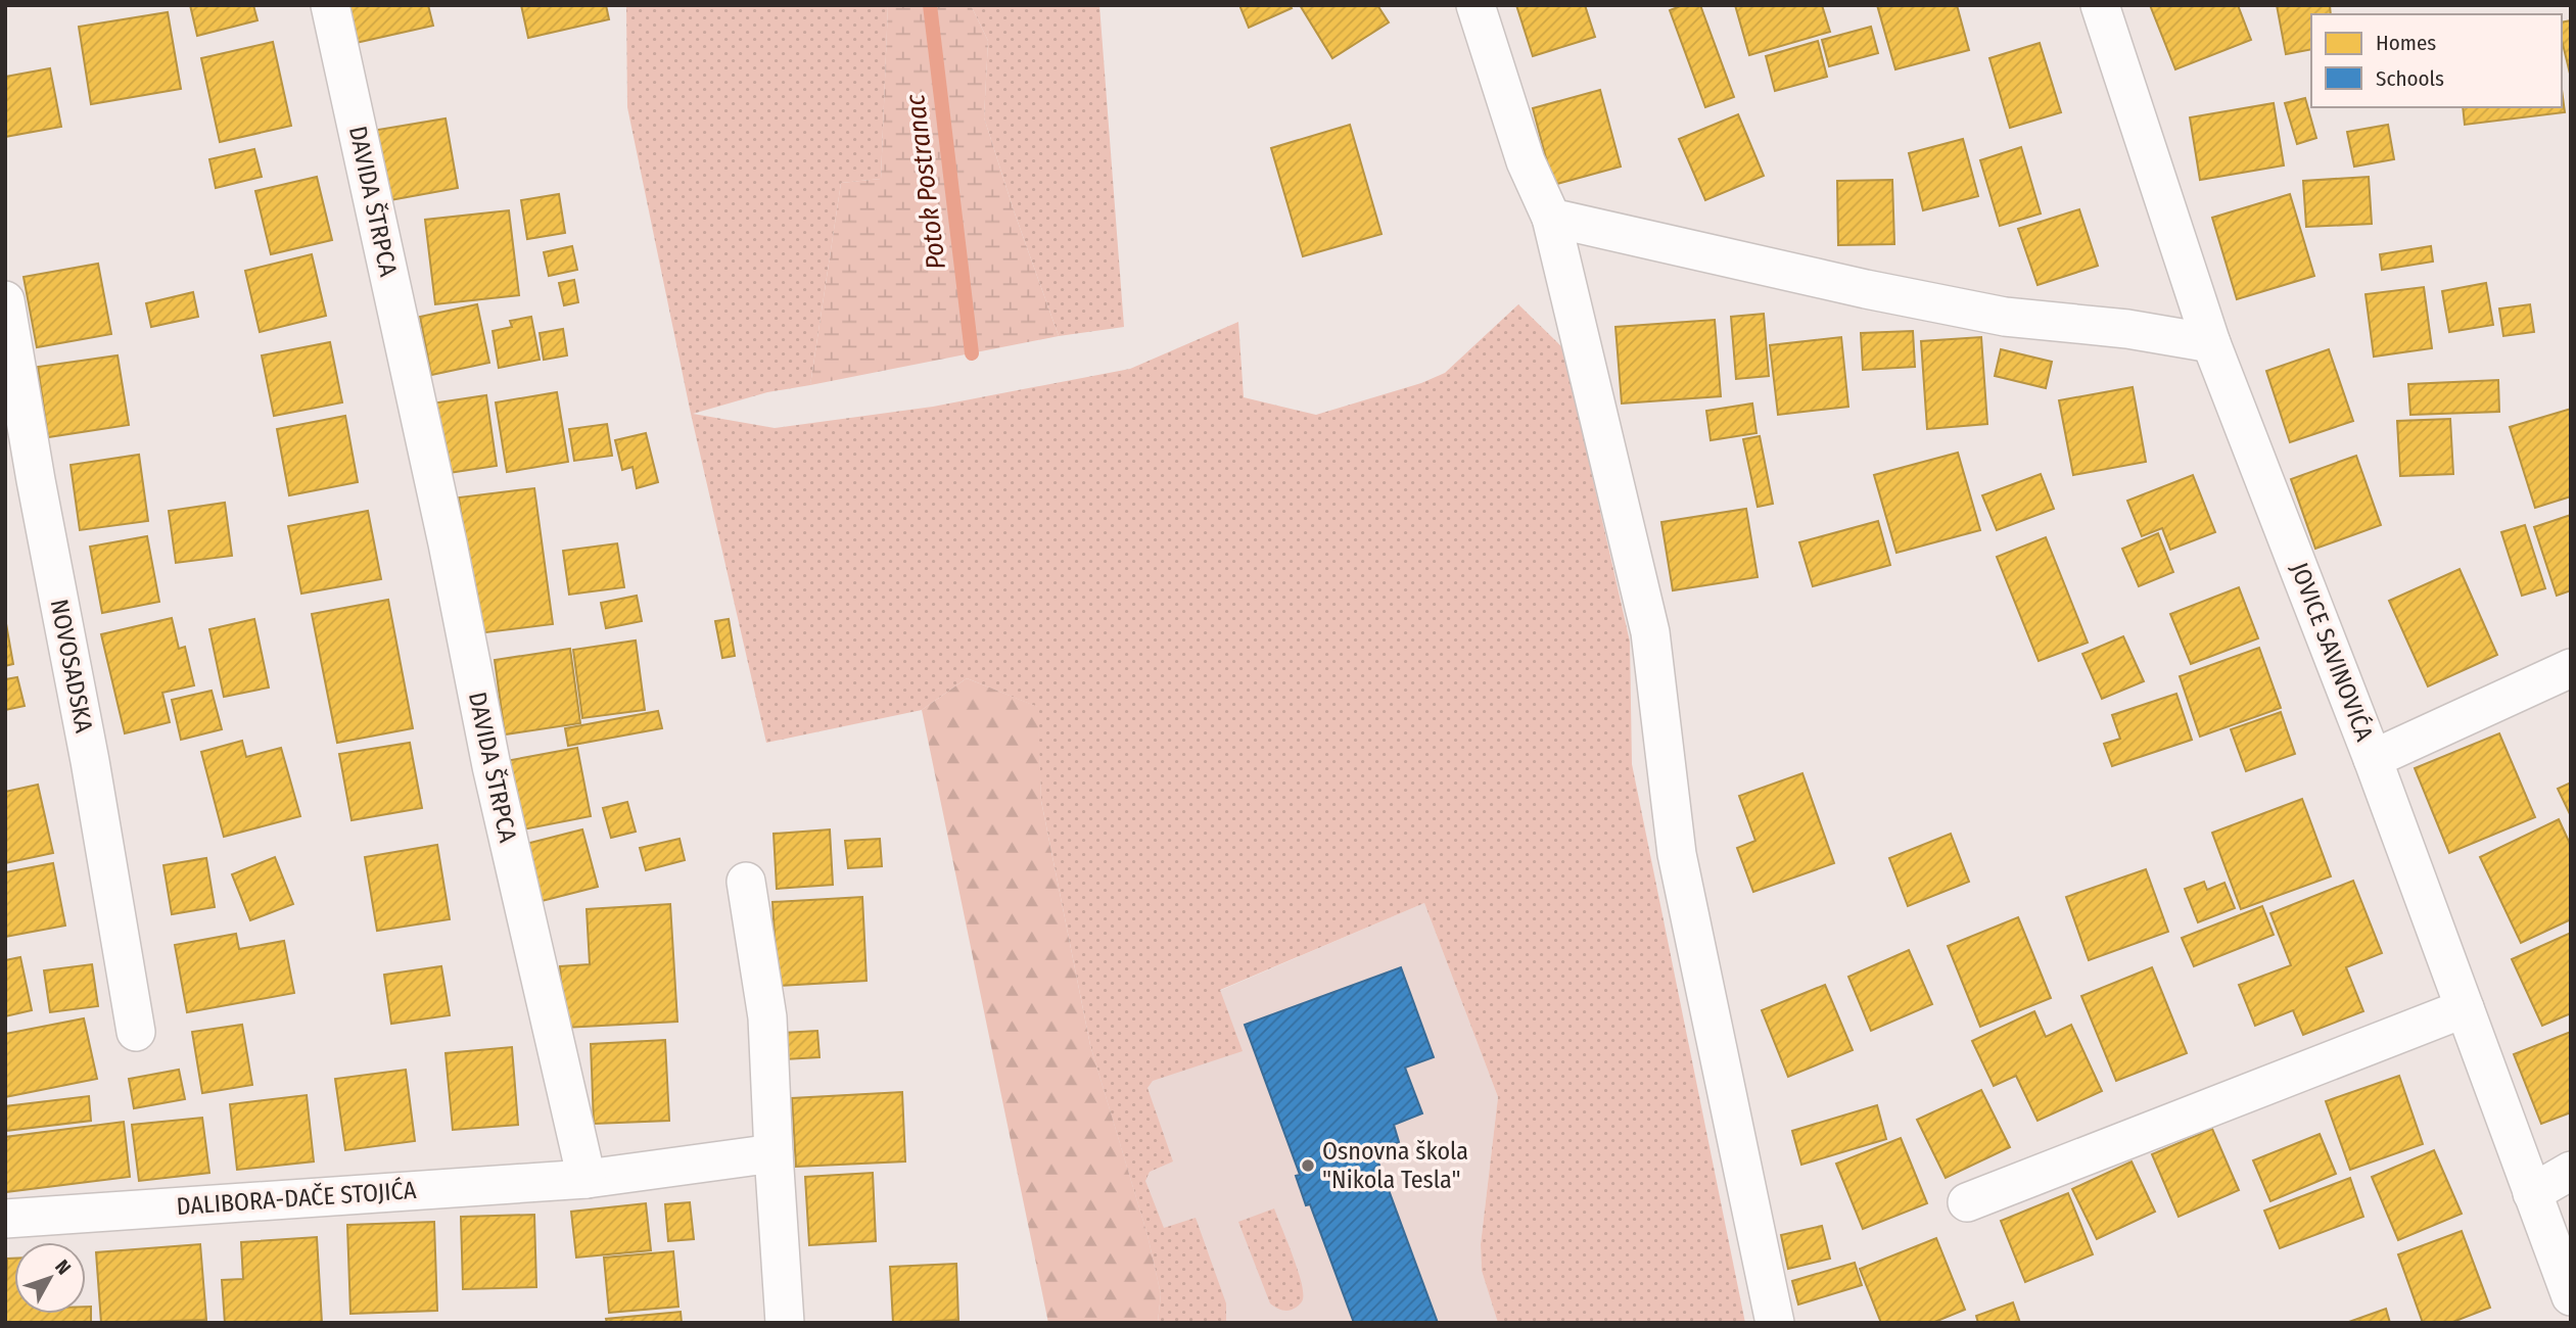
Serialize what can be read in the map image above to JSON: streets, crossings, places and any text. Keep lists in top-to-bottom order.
{
  "streets": {
    "street": [
      "DAVIDA ŠTRPCA",
      "JOVICE SAVINOVIĆA",
      "NOVOSADSKA",
      "DALIBORA-DAČE STOJIĆA"
    ]
  },
  "crossings": [
    ["DAVIDA ŠTRPCA", "DALIBORA-DAČE STOJIĆA"]
  ],
  "water": ["Potok Postranac"],
  "places": ["Osnovna škola \"Nikola Tesla\""],
  "legend": ["Homes", "Schools"],
  "north": "top right"
}
